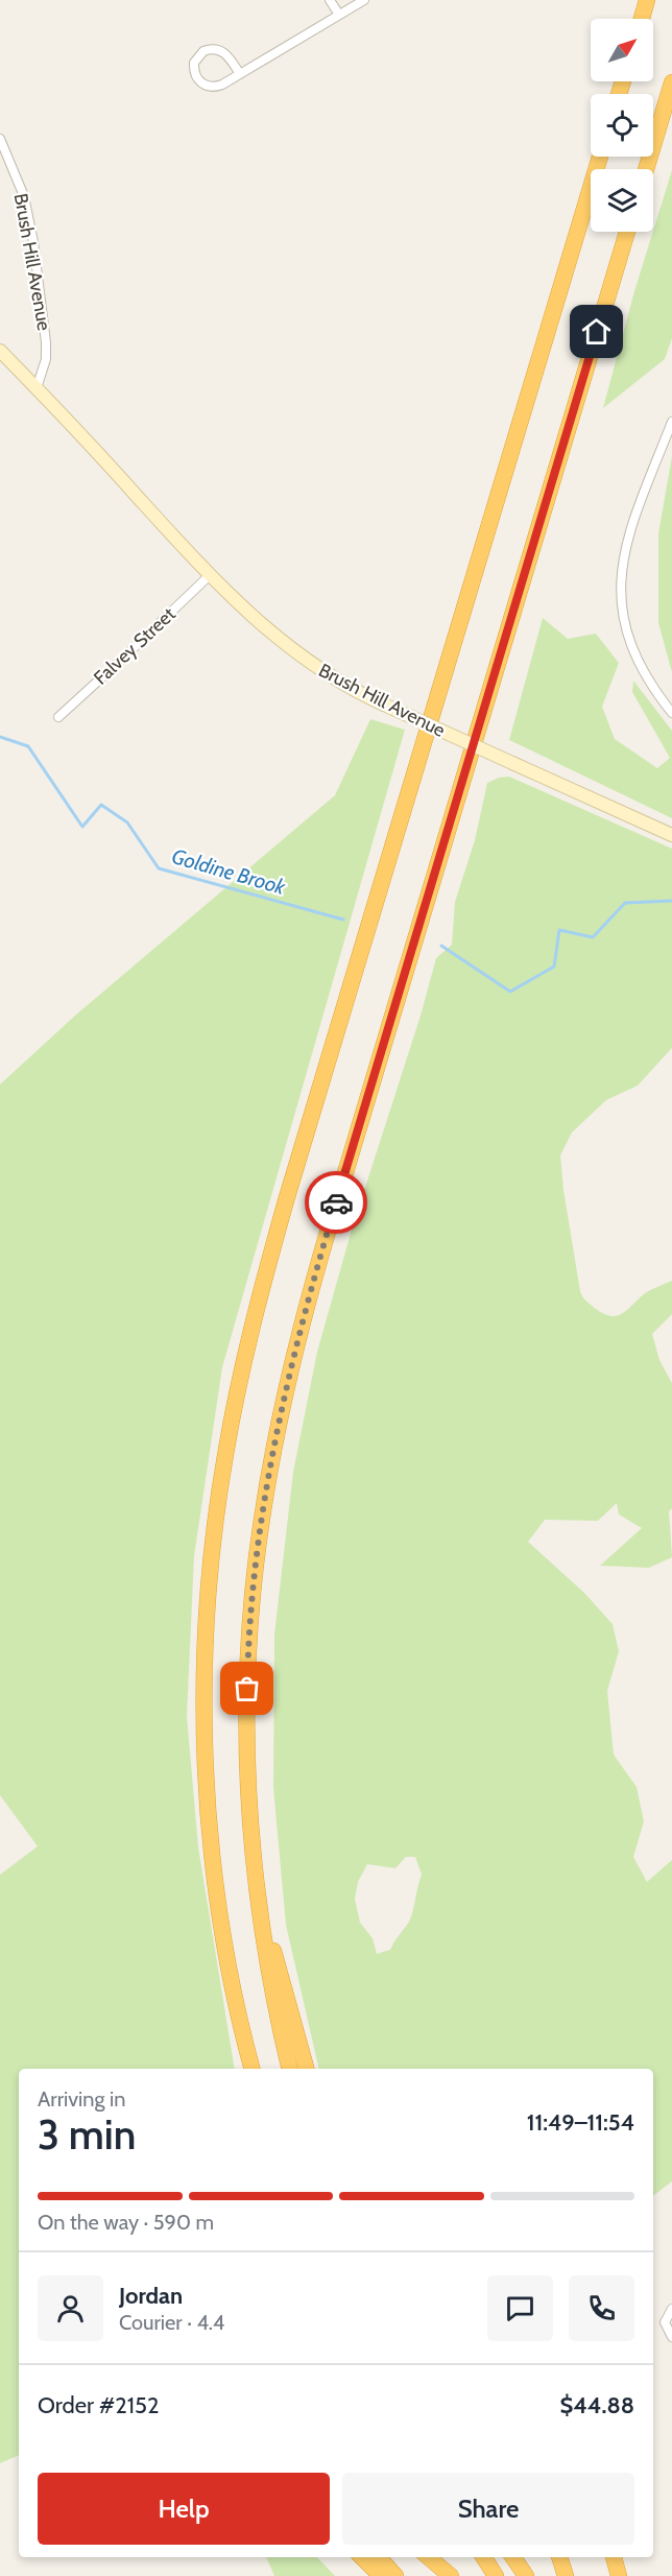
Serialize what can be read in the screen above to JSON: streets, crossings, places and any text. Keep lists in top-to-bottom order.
{
  "streets": {
    "street": ["Brush Hill Avenue", "Falvey Street"]
  },
  "crossings": [
    ["Brush Hill Avenue", "Falvey Street"]
  ],
  "water": ["Goldine Brook"],
  "north": "top right",
  "page": {
    "heading": ["3 min", "Arriving in", "11:49–11:54"],
    "panel": [
      "Jordan",
      "Courier · 4.4",
      "Order #2152",
      "$44.88"
    ],
    "bar": "On the way · 590 m",
    "buttons": ["Help", "Share"]
  }
}
